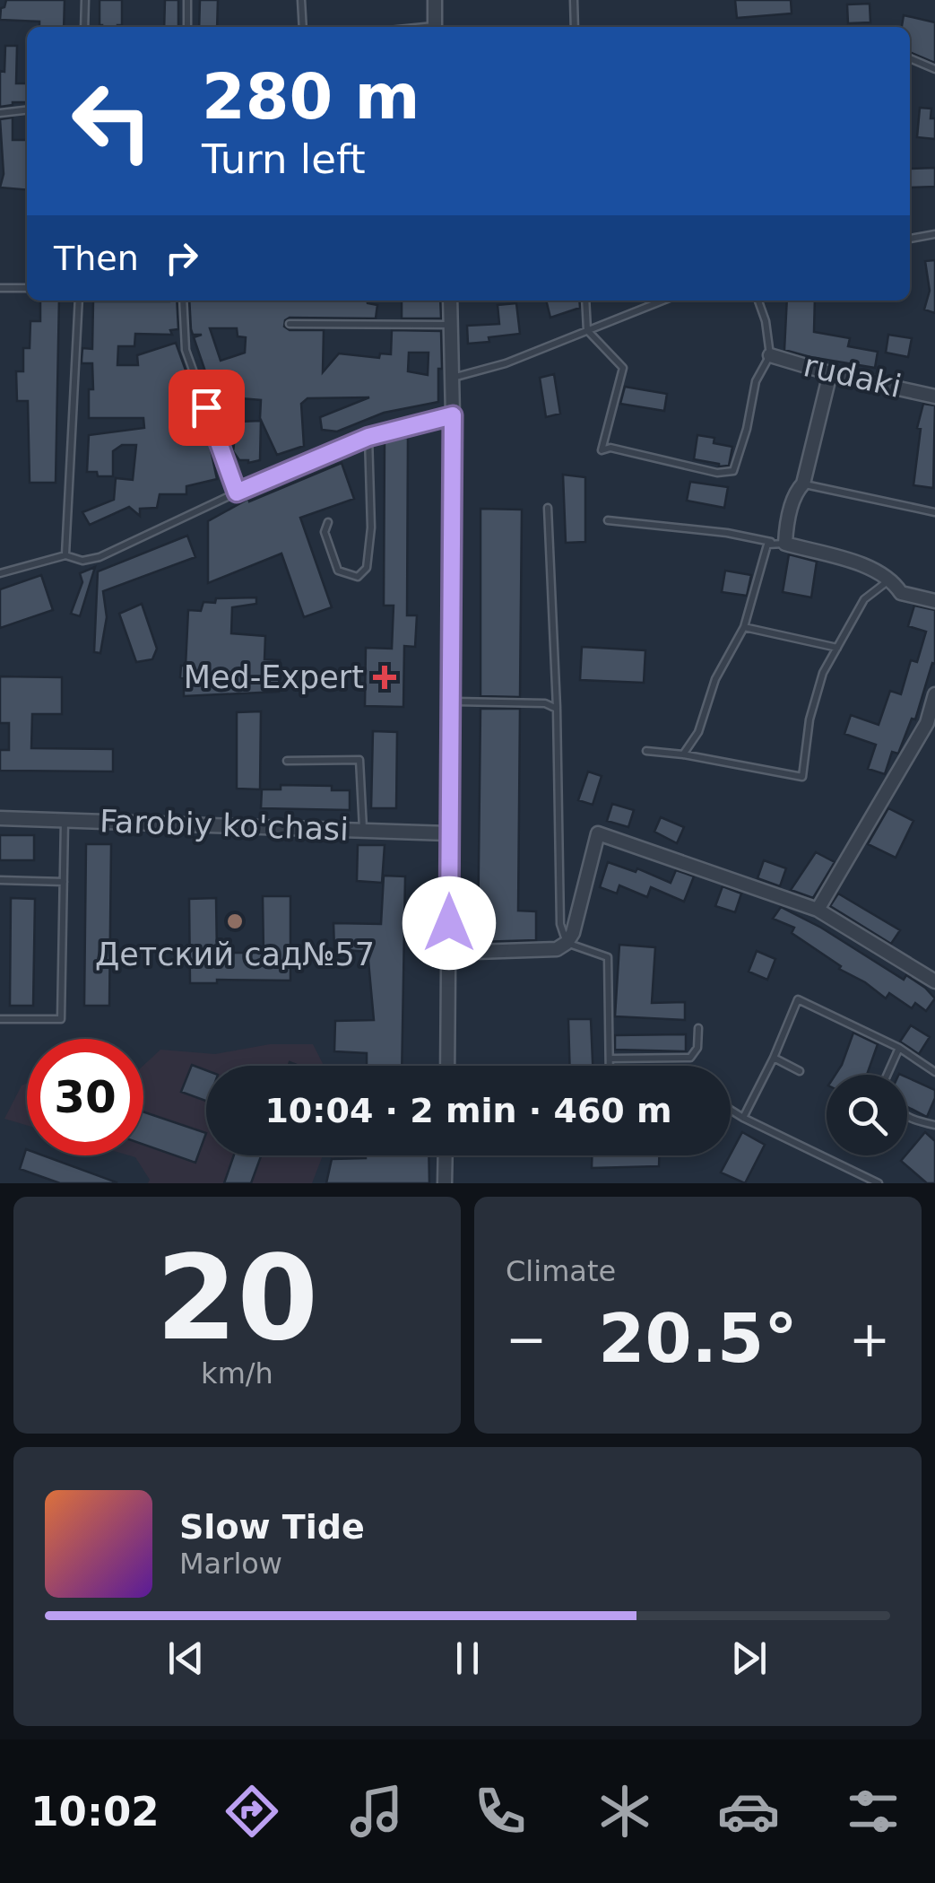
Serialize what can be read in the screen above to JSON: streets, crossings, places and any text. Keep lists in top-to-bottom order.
{
  "streets": {
    "street": ["rudaki", "Farobiy ko'chasi"]
  },
  "places": {
    "health": ["Med-Expert"],
    "other": ["Детский сад№57"]
  },
  "page": {
    "turn": ["280 m", "Turn left"],
    "then": "Then",
    "limit": "30",
    "trip": "10:04 · 2 min · 460 m",
    "tile": [
      ["20", "km/h"],
      "Climate"
    ],
    "heat": ["−", "20.5°", "+"],
    "song": ["Slow Tide", "Marlow"],
    "tabs": "10:02"
  }
}
